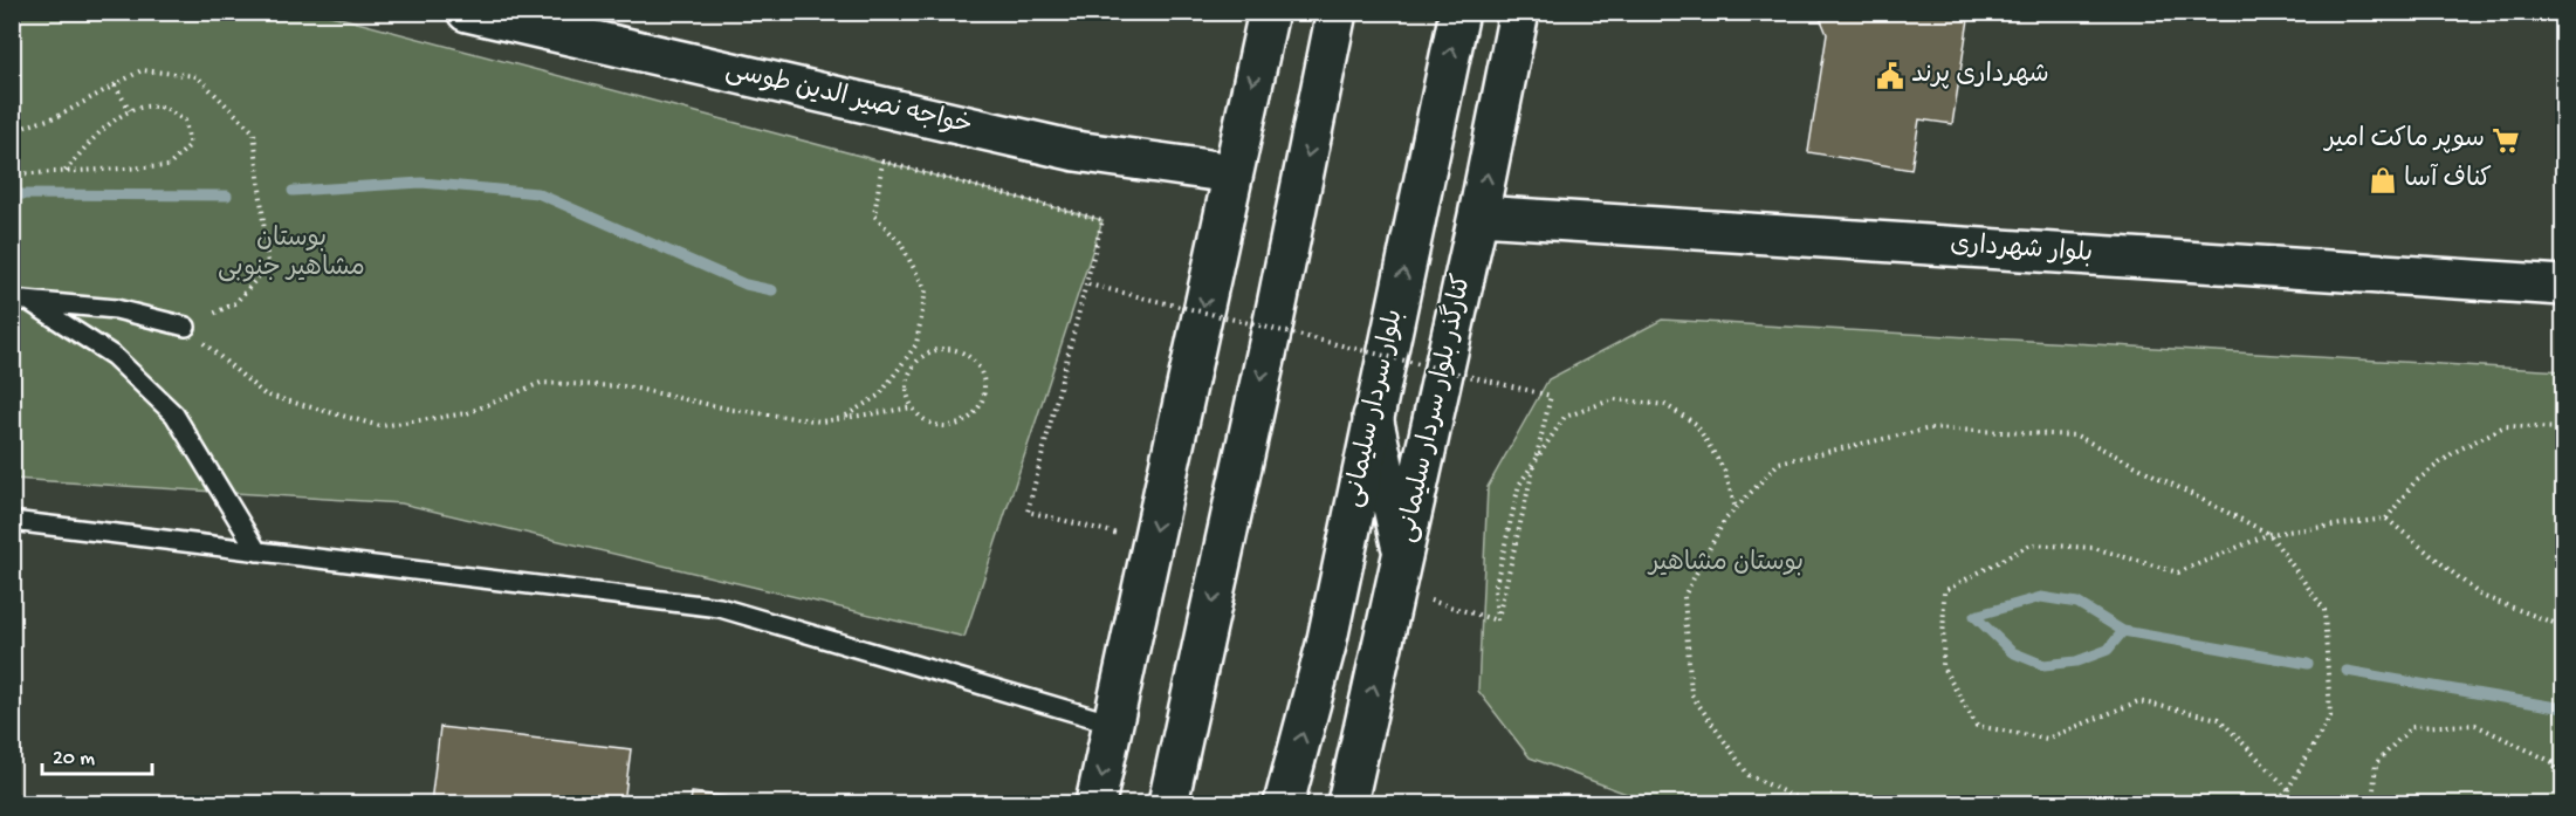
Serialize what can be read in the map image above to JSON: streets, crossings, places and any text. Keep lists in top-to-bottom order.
{
  "streets": {
    "street": [
      "خواجه نصیر الدین طوسی",
      "بلوار شهرداری",
      "بلوار سردار سلیمانی",
      "کنارگذر بلوار سردار سلیمانی"
    ]
  },
  "crossings": [
    ["بلوار شهرداری", "کنارگذر بلوار سردار سلیمانی"]
  ],
  "parks": ["بوستان مشاهیر جنوبی", "بوستان مشاهیر"],
  "places": {
    "public building": ["شهرداری پرند"],
    "supermarket": ["سوپر ماکت امیر"],
    "shop": ["کناف آسا"]
  },
  "scale_bar": "20 m"
}
